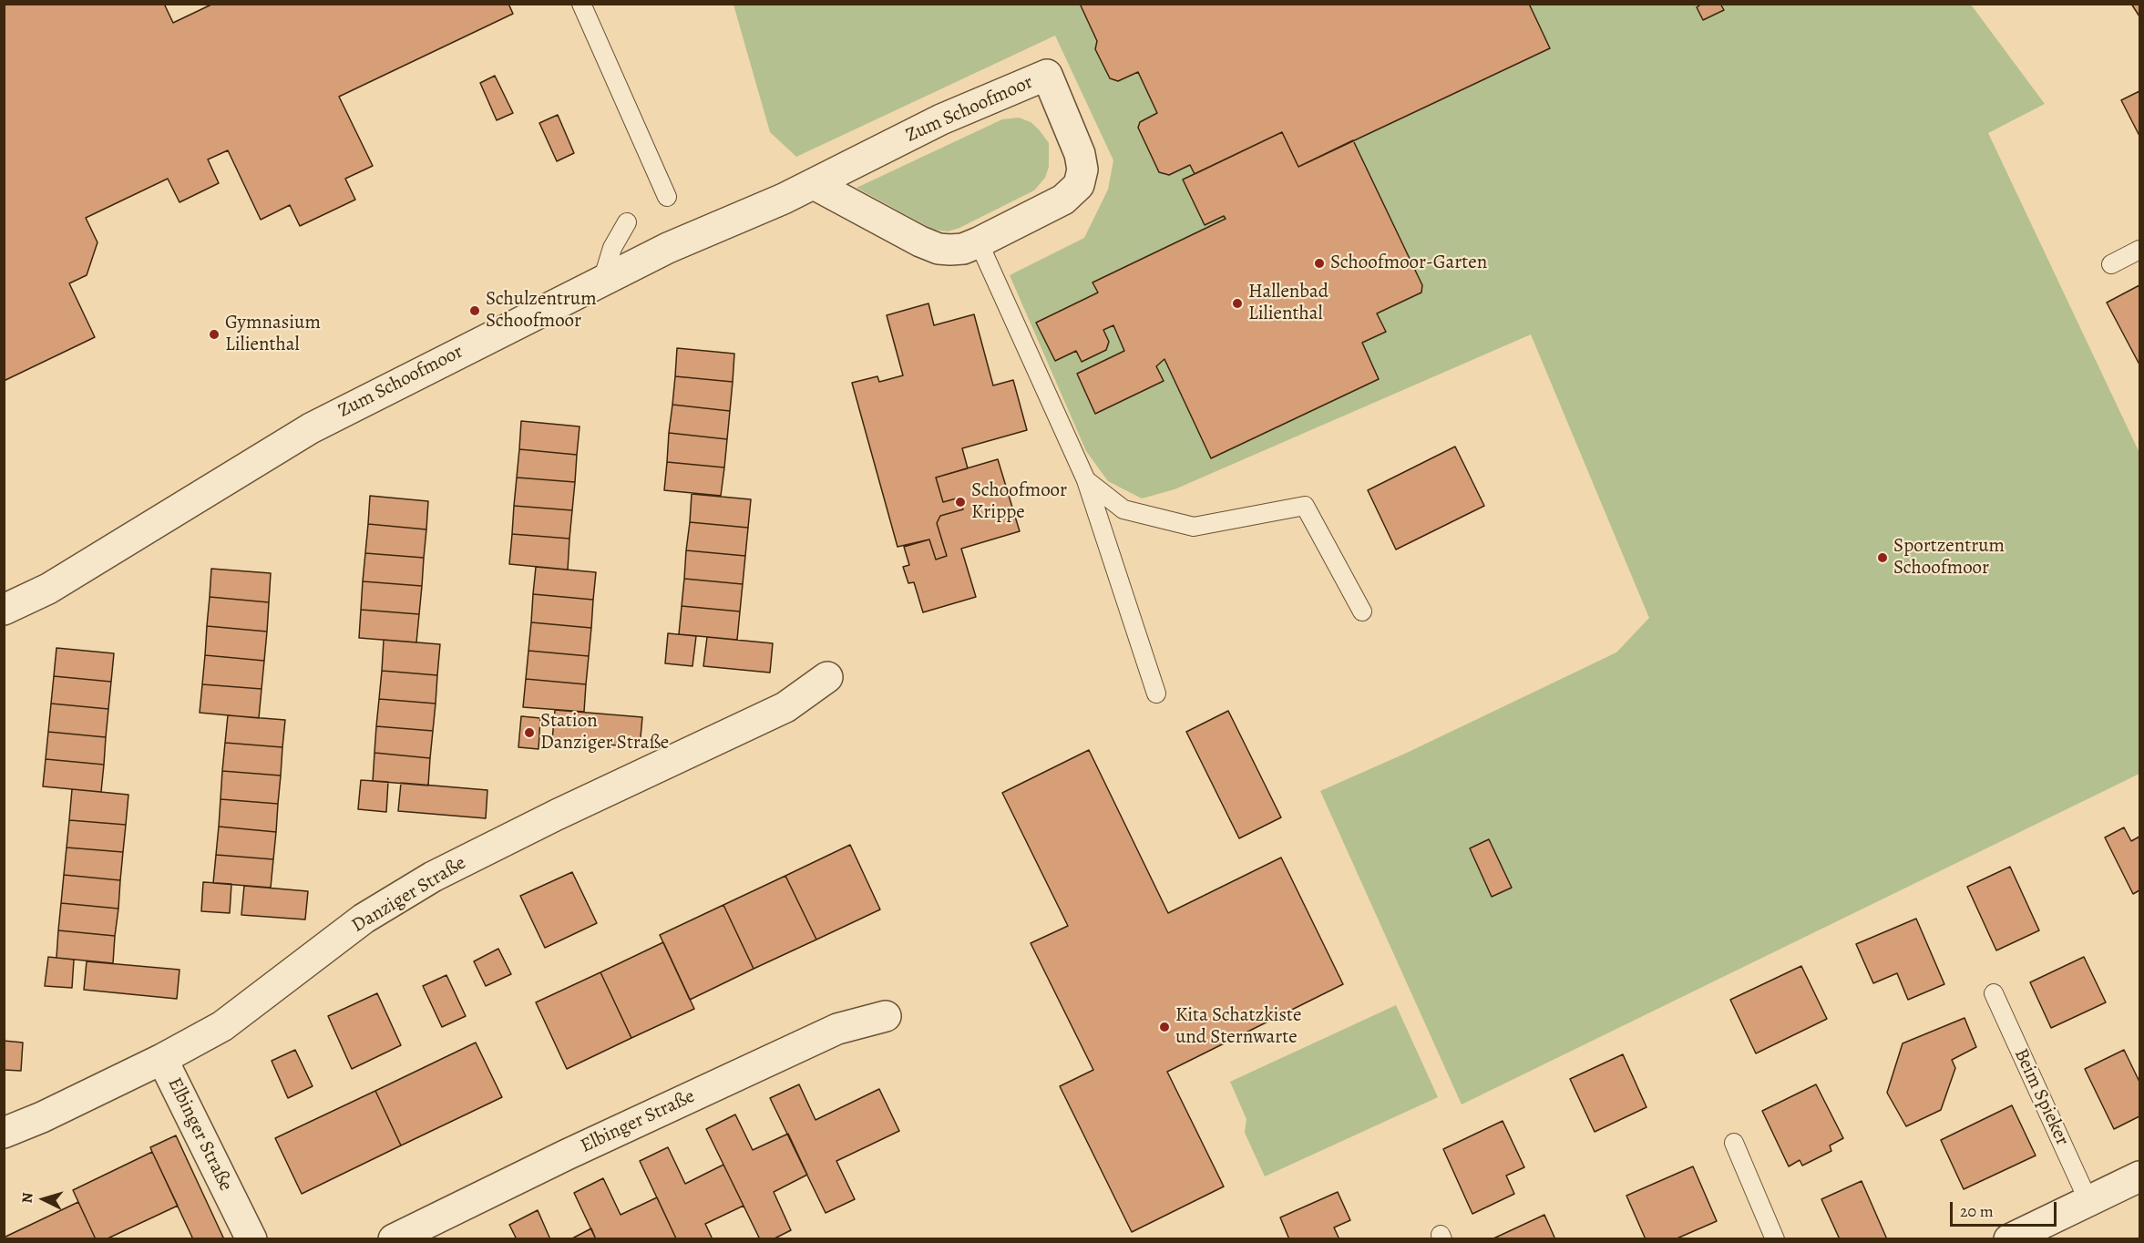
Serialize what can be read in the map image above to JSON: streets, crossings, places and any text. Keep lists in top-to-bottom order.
{
  "streets": {
    "street": ["Zum Schoofmoor", "Danziger Straße", "Elbinger Straße"],
    "lane": ["Beim Spieker"]
  },
  "crossings": [
    ["Danziger Straße", "Elbinger Straße"]
  ],
  "places": [
    "Schoofmoor-Garten",
    "Hallenbad Lilienthal",
    "Schulzentrum Schoofmoor",
    "Gymnasium Lilienthal",
    "Schoofmoor Krippe",
    "Sportzentrum Schoofmoor",
    "Station Danziger Straße",
    "Kita Schatzkiste und Sternwarte"
  ],
  "scale_bar": "20 m",
  "north": "left"
}
